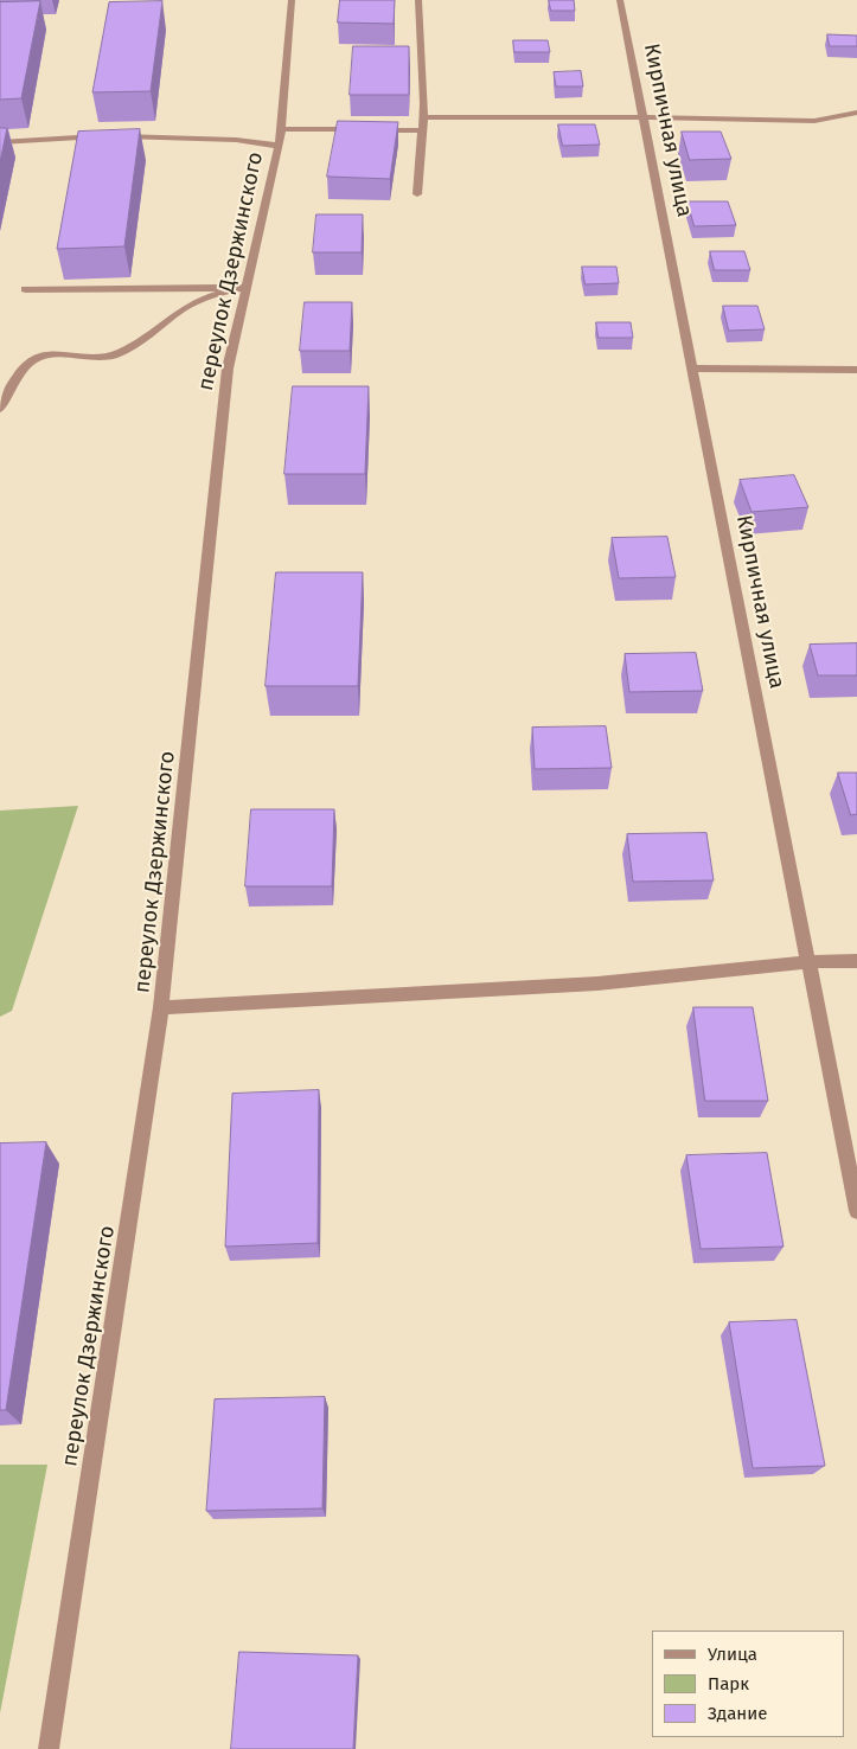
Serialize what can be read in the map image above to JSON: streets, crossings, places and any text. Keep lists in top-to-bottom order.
{
  "streets": {
    "street": ["Кирпичная улица", "переулок Дзержинского"]
  },
  "legend": ["Улица", "Парк", "Здание"]
}
